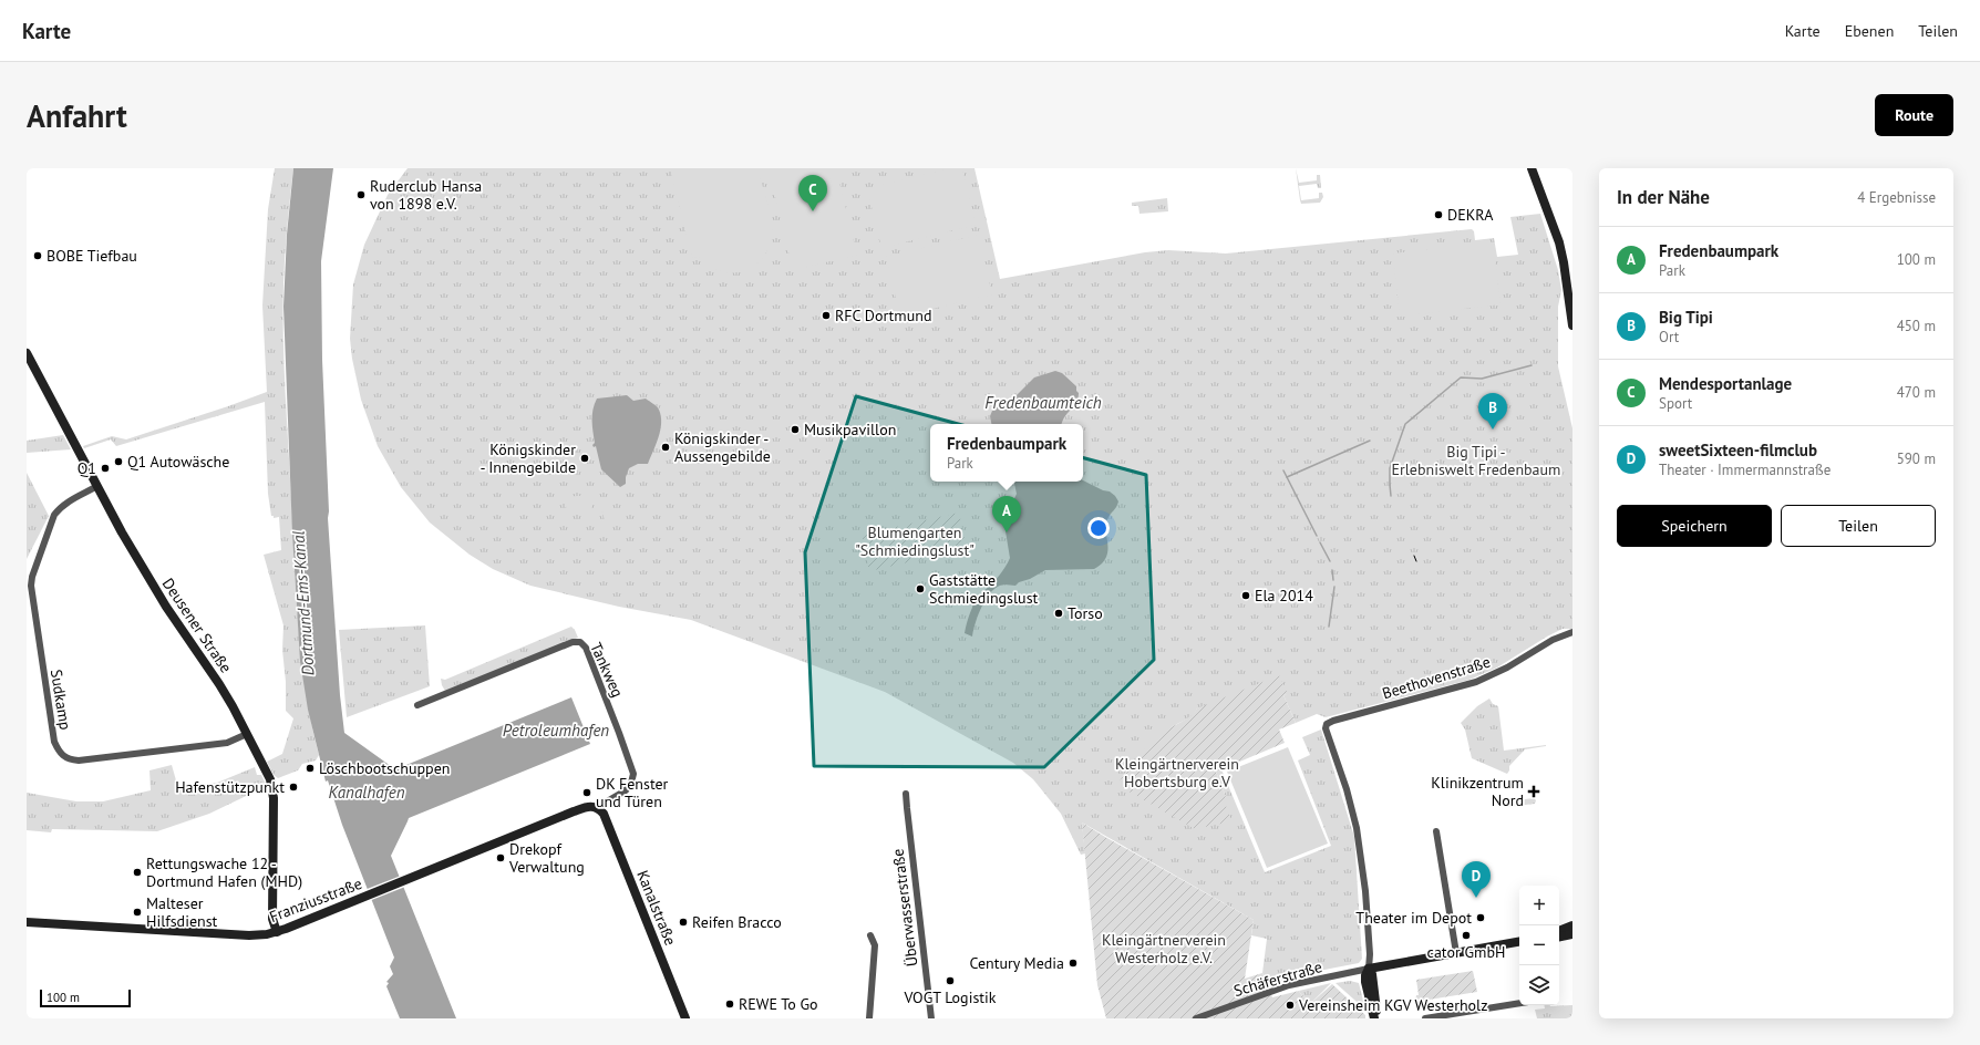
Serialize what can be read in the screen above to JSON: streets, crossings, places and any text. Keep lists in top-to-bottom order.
{
  "streets": {
    "main road": ["Deusener Straße", "Franziusstraße", "Kanalstraße"],
    "street": [
      "Tankweg",
      "Beethovenstraße",
      "Sudkamp",
      "Überwasserstraße",
      "Schäferstraße"
    ]
  },
  "crossings": [
    ["Deusener Straße", "Sudkamp"],
    ["Deusener Straße", "Franziusstraße"],
    ["Tankweg", "Franziusstraße"],
    ["Tankweg", "Kanalstraße"],
    ["Beethovenstraße", "Schäferstraße"],
    ["Franziusstraße", "Kanalstraße"]
  ],
  "water": [
    "Fredenbaumteich",
    "Dortmund-Ems-Kanal",
    "Petroleumhafen",
    "Kanalhafen"
  ],
  "parks": [
    "Big Tipi - Erlebniswelt Fredenbaum",
    "Blumengarten \"Schmiedingslust\"",
    "Kleingärtnerverein Hobertsburg e.V",
    "Kleingärtnerverein Westerholz e.V."
  ],
  "places": {
    "other": [
      "Ruderclub Hansa von 1898 e.V.",
      "DEKRA",
      "BOBE Tiefbau",
      "RFC Dortmund",
      "Musikpavillon",
      "Königskinder - Aussengebilde",
      "Königskinder - Innengebilde",
      "Q1 Autowäsche",
      "Q1",
      "Gaststätte Schmiedingslust",
      "Ela 2014",
      "Torso",
      "Löschbootschuppen",
      "Hafenstützpunkt",
      "DK Fenster und Türen",
      "Drekopf Verwaltung",
      "Rettungswache 12 - Dortmund Hafen (MHD)",
      "Malteser Hilfsdienst",
      "Theater im Depot",
      "Reifen Bracco",
      "cator GmbH",
      "Century Media",
      "VOGT Logistik",
      "REWE To Go",
      "Vereinsheim KGV Westerholz"
    ],
    "health": ["Klinikzentrum Nord"]
  },
  "scale_bar": "100 m",
  "page": {
    "header": "Karte",
    "nav": ["Karte", "Ebenen", "Teilen"],
    "buttons": [
      "Route",
      ["Speichern", "Teilen"]
    ],
    "title": "Anfahrt",
    "heading": ["In der Nähe", "4 Ergebnisse"],
    "pins": [
      "C",
      "B",
      "A",
      "D"
    ],
    "list": [
      {
        "mark": "A",
        "name": "Fredenbaumpark",
        "note": "Park",
        "value": "100 m"
      },
      {
        "mark": "B",
        "name": "Big Tipi",
        "note": "Ort",
        "value": "450 m"
      },
      {
        "mark": "C",
        "name": "Mendesportanlage",
        "note": "Sport",
        "value": "470 m"
      },
      {
        "mark": "D",
        "name": "sweetSixteen-filmclub",
        "note": "Theater · Immermannstraße",
        "value": "590 m"
      }
    ],
    "popup": ["Fredenbaumpark", "Park"],
    "map_buttons": ["+", "−"],
    "scale": "100 m"
  }
}
